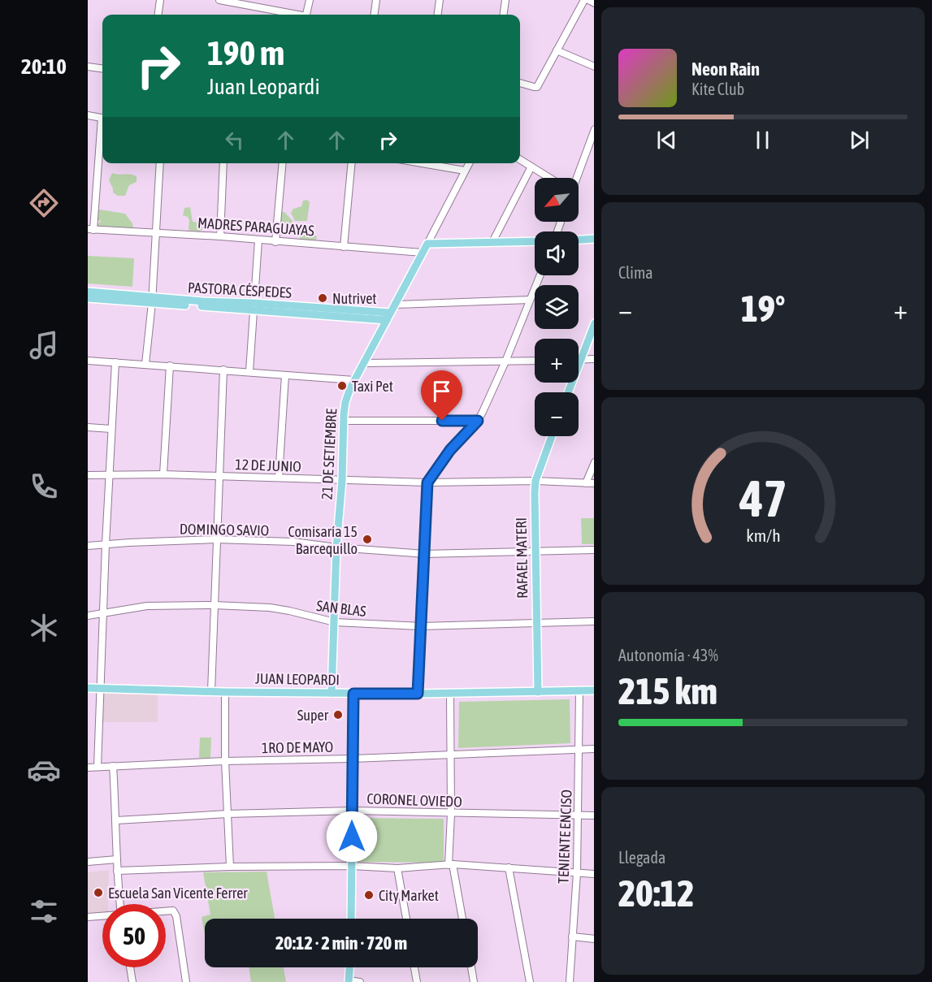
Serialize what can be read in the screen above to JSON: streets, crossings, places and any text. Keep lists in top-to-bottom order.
{
  "streets": {
    "main road": [
      "PASTORA CÉSPEDES",
      "21 DE SETIEMBRE",
      "RAFAEL MATERI",
      "JUAN LEOPARDI"
    ],
    "street": [
      "MADRES PARAGUAYAS",
      "12 DE JUNIO",
      "DOMINGO SAVIO",
      "SAN BLAS",
      "1RO DE MAYO",
      "CORONEL OVIEDO",
      "TENIENTE ENCISO"
    ]
  },
  "crossings": [
    ["MADRES PARAGUAYAS", "21 DE SETIEMBRE"],
    ["PASTORA CÉSPEDES", "21 DE SETIEMBRE"],
    ["21 DE SETIEMBRE", "12 DE JUNIO"],
    ["21 DE SETIEMBRE", "DOMINGO SAVIO"],
    ["21 DE SETIEMBRE", "SAN BLAS"],
    ["21 DE SETIEMBRE", "JUAN LEOPARDI"],
    ["12 DE JUNIO", "RAFAEL MATERI"],
    ["DOMINGO SAVIO", "RAFAEL MATERI"],
    ["RAFAEL MATERI", "SAN BLAS"],
    ["RAFAEL MATERI", "JUAN LEOPARDI"],
    ["JUAN LEOPARDI", "TENIENTE ENCISO"],
    ["1RO DE MAYO", "TENIENTE ENCISO"],
    ["CORONEL OVIEDO", "TENIENTE ENCISO"]
  ],
  "places": [
    "Nutrivet",
    "Taxi Pet",
    "Comisaría 15 Barcequillo",
    "Super",
    "Escuela San Vicente Ferrer",
    "City Market"
  ],
  "north": "bottom left",
  "page": {
    "tabs": "20:10",
    "turn": ["190 m", "Juan Leopardi"],
    "song": ["Neon Rain", "Kite Club"],
    "map_buttons": ["+", "−"],
    "tile": [
      "Clima",
      ["Autonomía · 43%", "215 km"],
      ["Llegada", "20:12"]
    ],
    "heat": ["−", "19°", "+"],
    "limit": "50",
    "trip": "20:12 · 2 min · 720 m",
    "gauge": ["47", "km/h"]
  }
}
